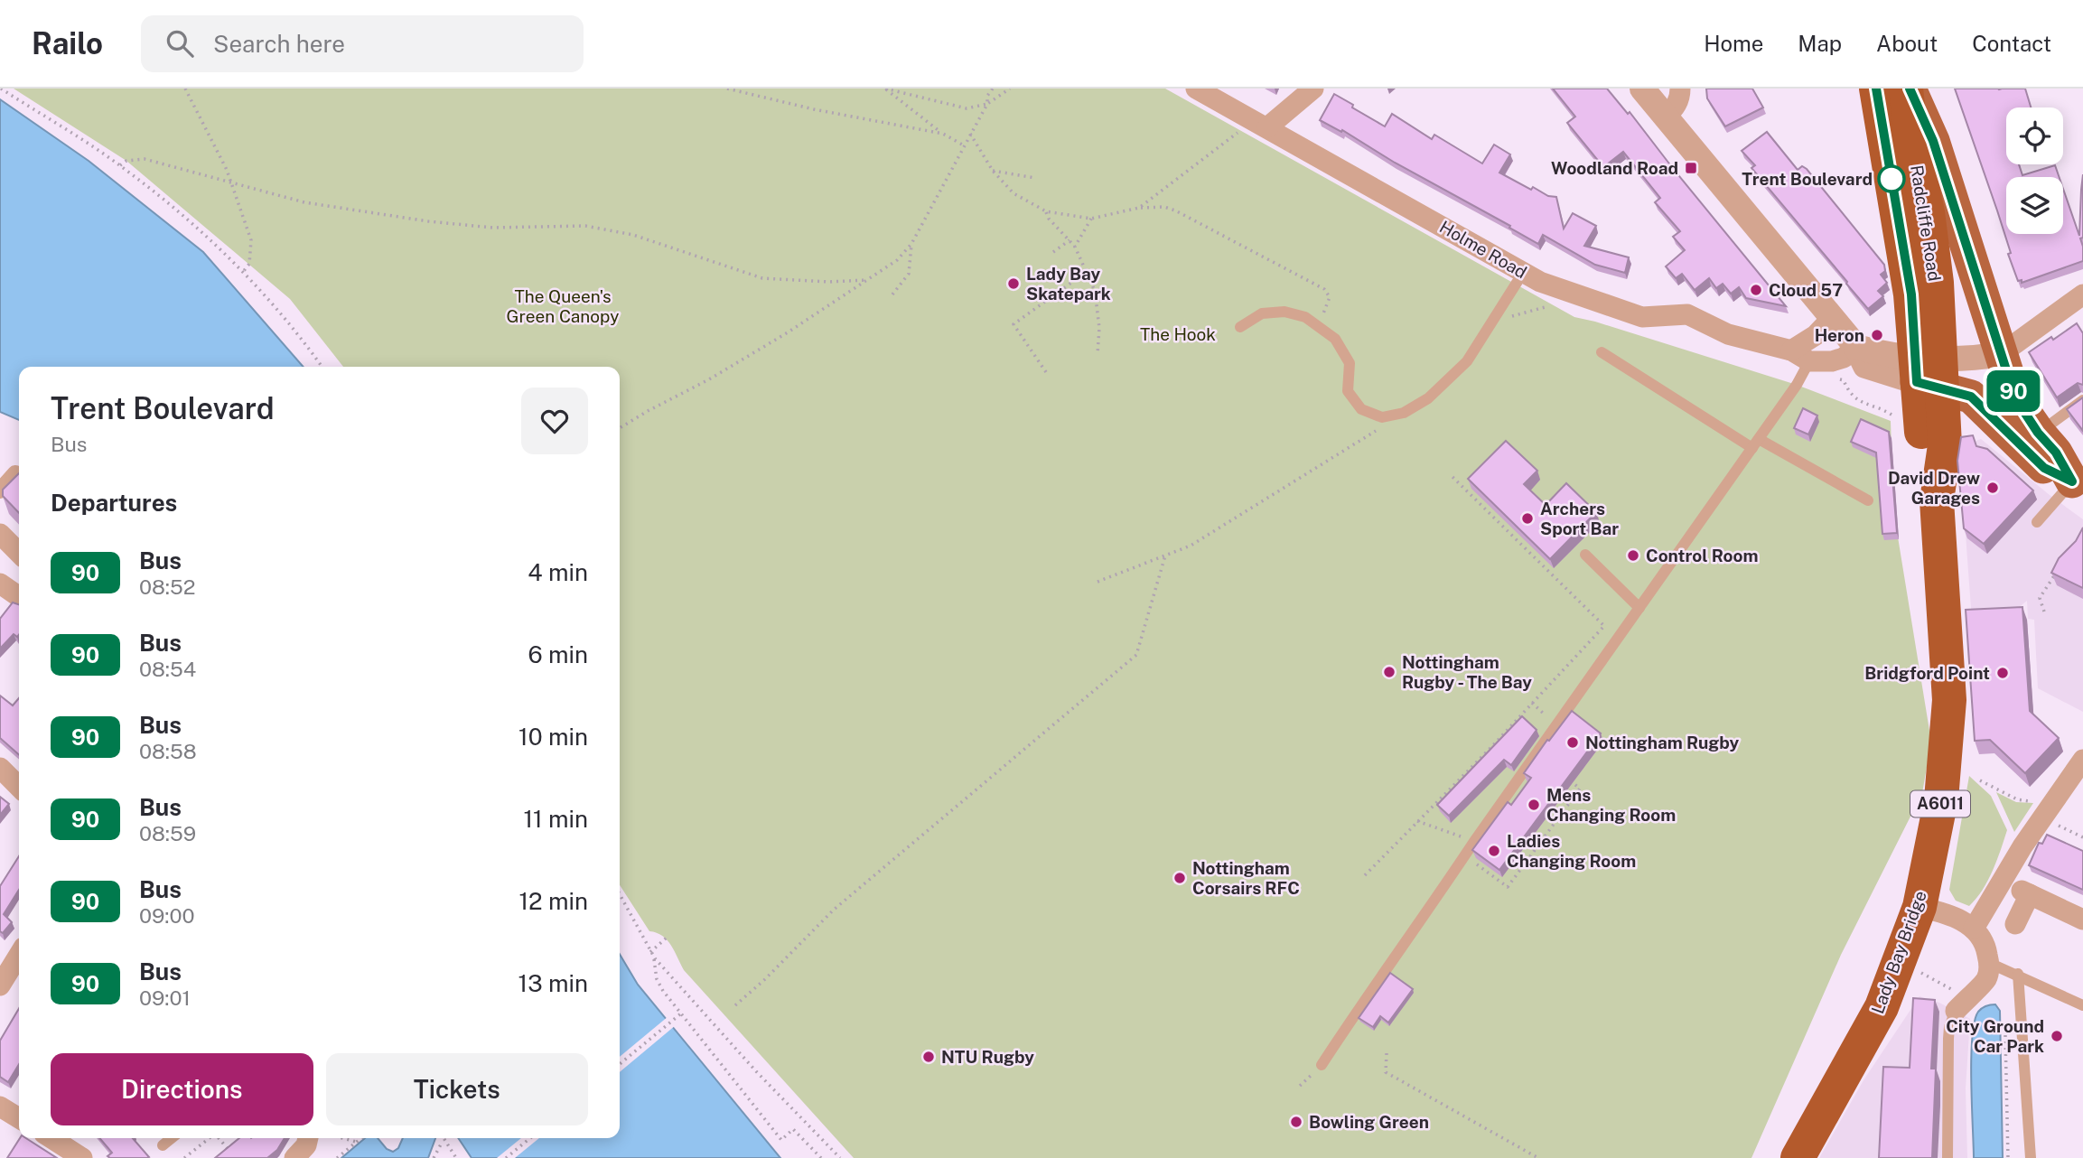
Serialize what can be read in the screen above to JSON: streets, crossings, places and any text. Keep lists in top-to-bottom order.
{
  "streets": {
    "highway": ["Radcliffe Road", "A6011", "Lady Bay Bridge"],
    "street": ["Holme Road"]
  },
  "crossings": [
    ["Radcliffe Road", "Lady Bay Bridge"]
  ],
  "parks": ["The Queen's Green Canopy", "The Hook"],
  "places": {
    "transit": ["Woodland Road"],
    "other": [
      "Trent Boulevard",
      "Lady Bay Skatepark",
      "Cloud 57",
      "Heron",
      "David Drew Garages",
      "Archers Sport Bar",
      "Control Room",
      "Nottingham Rugby - The Bay",
      "Bridgford Point",
      "Nottingham Rugby",
      "Mens Changing Room",
      "Ladies Changing Room",
      "Nottingham Corsairs RFC",
      "City Ground Car Park",
      "NTU Rugby",
      "Bowling Green"
    ]
  },
  "lines": ["bus line 90"],
  "page": {
    "header": "Railo",
    "search": "Search here",
    "nav": [
      "Home",
      "Map",
      "About",
      "Contact"
    ],
    "on_map": "90",
    "heading": [
      ["Trent Boulevard", "Bus"],
      "Departures"
    ],
    "list": [
      {
        "mark": "90",
        "name": "Bus",
        "note": "08:52",
        "value": "4 min"
      },
      {
        "mark": "90",
        "name": "Bus",
        "note": "08:54",
        "value": "6 min"
      },
      {
        "mark": "90",
        "name": "Bus",
        "note": "08:58",
        "value": "10 min"
      },
      {
        "mark": "90",
        "name": "Bus",
        "note": "08:59",
        "value": "11 min"
      },
      {
        "mark": "90",
        "name": "Bus",
        "note": "09:00",
        "value": "12 min"
      },
      {
        "mark": "90",
        "name": "Bus",
        "note": "09:01",
        "value": "13 min"
      }
    ],
    "buttons": ["Directions", "Tickets"]
  }
}
